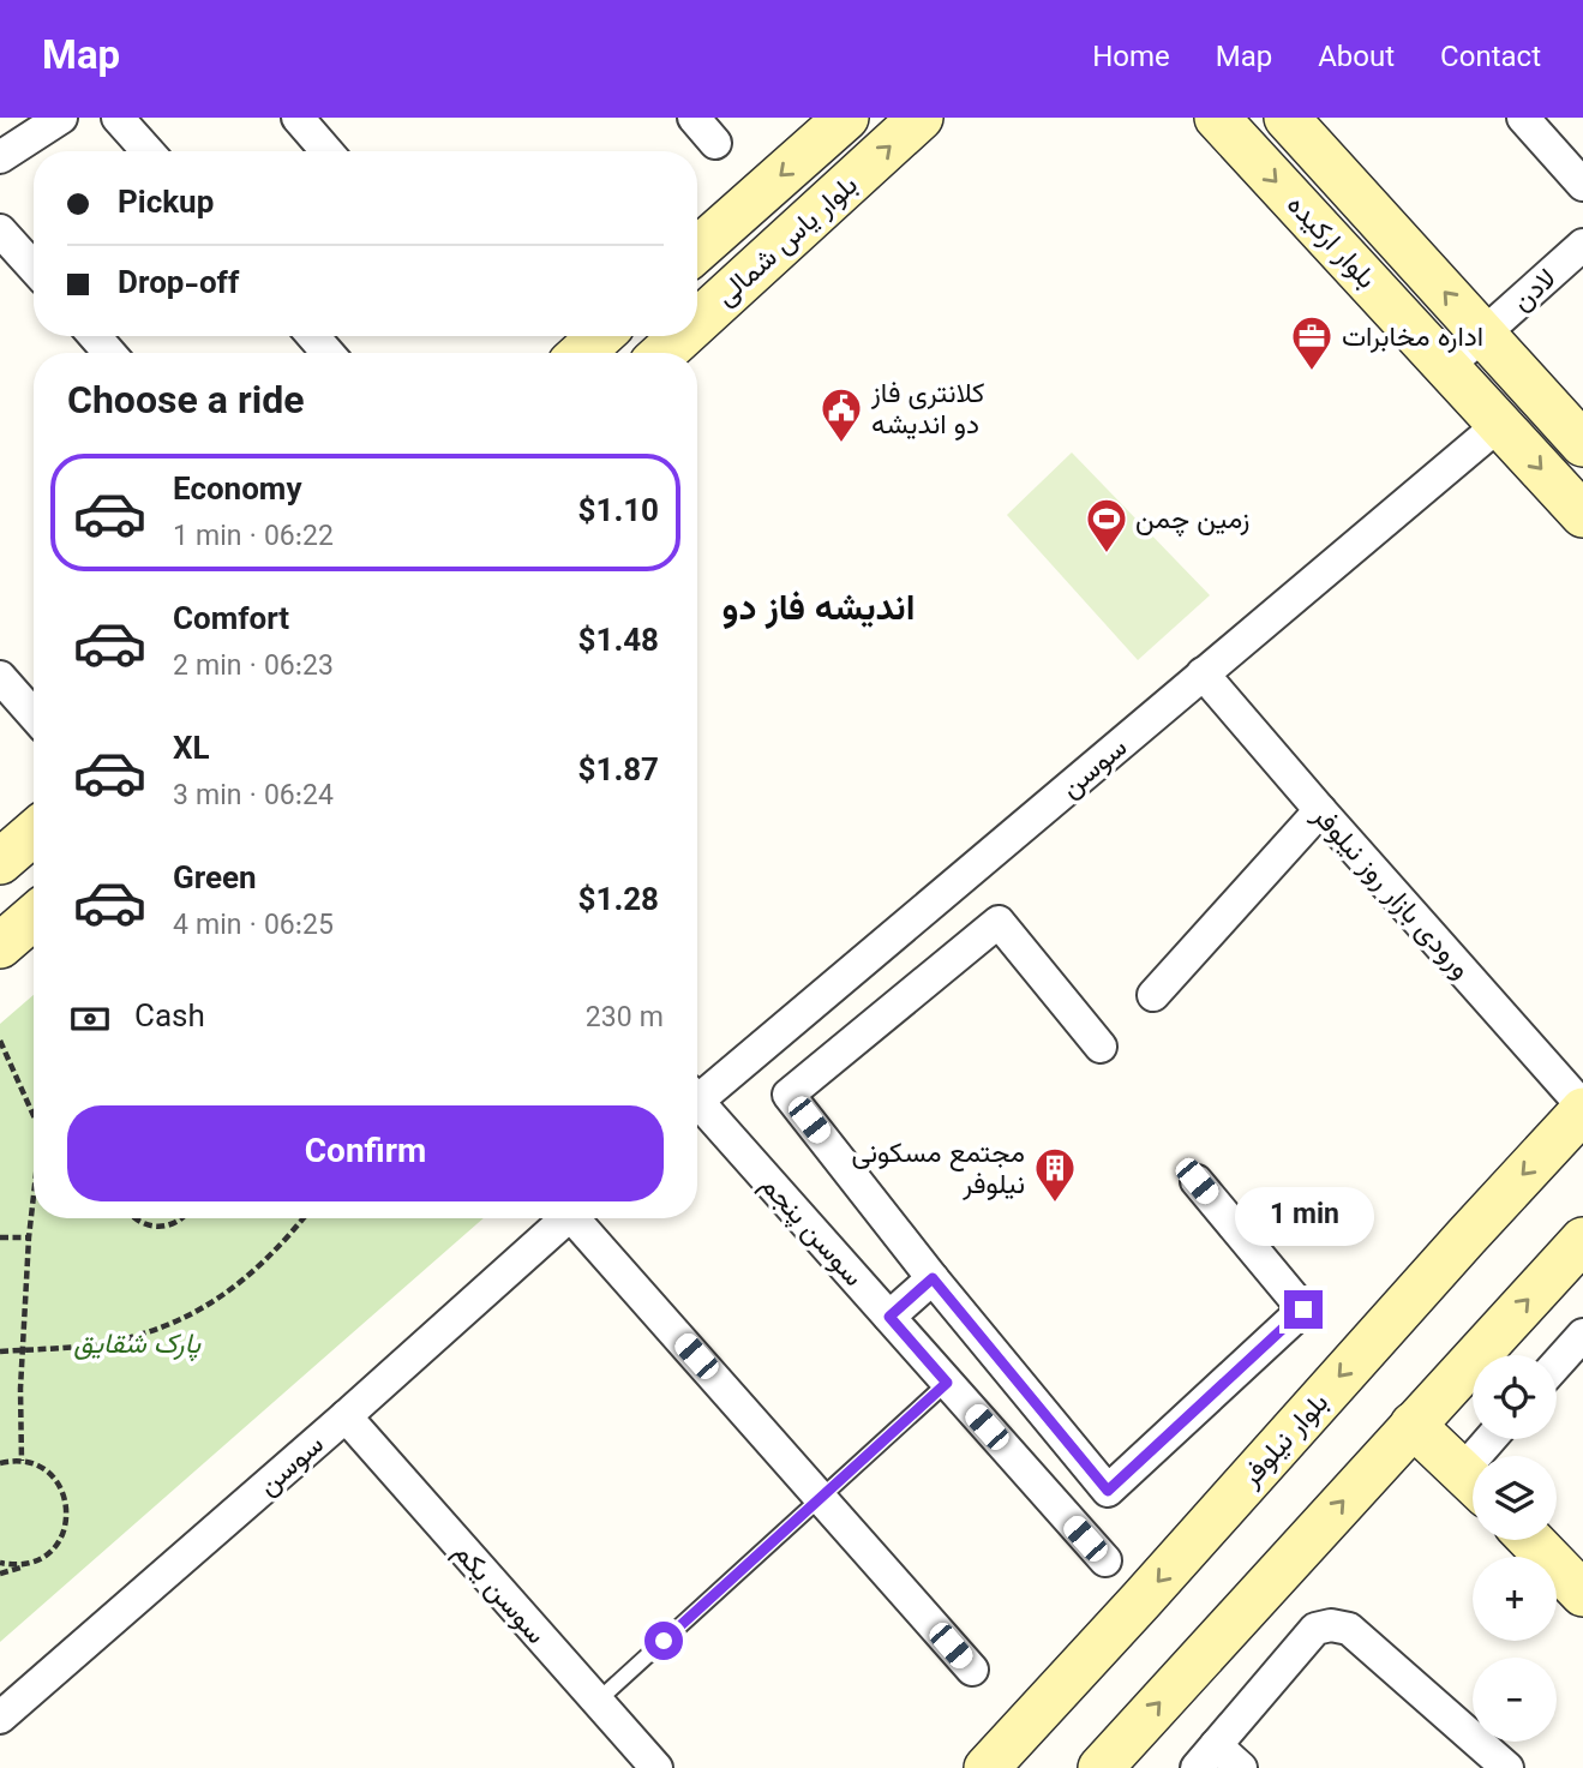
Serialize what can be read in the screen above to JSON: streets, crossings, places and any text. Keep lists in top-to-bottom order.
{
  "streets": {
    "street": [
      "بلوار یاس شمالی",
      "بلوار ارکیده",
      "لادن",
      "سوسن",
      "ورودی بازار روز نیلوفر",
      "سوسن پنجم",
      "بلوار نیلوفر",
      "سوسن یکم"
    ]
  },
  "crossings": [
    ["بلوار ارکیده", "لادن"],
    ["بلوار ارکیده", "سوسن"],
    ["سوسن", "ورودی بازار روز نیلوفر"],
    ["سوسن", "سوسن یکم"],
    ["ورودی بازار روز نیلوفر", "بلوار نیلوفر"]
  ],
  "districts": ["اندیشه فاز دو"],
  "parks": ["پارک شقایق"],
  "places": {
    "office": ["اداره مخابرات"],
    "public building": ["کلانتری فاز دو اندیشه"],
    "sports": ["زمین چمن"],
    "building": ["مجتمع مسکونی نیلوفر"]
  },
  "page": {
    "header": "Map",
    "nav": [
      "Home",
      "Map",
      "About",
      "Contact"
    ],
    "banner": ["Pickup", "Drop-off"],
    "heading": "Choose a ride",
    "list": [
      {
        "name": "Economy",
        "note": "1 min · 06:22",
        "value": "$1.10"
      },
      {
        "name": "Comfort",
        "note": "2 min · 06:23",
        "value": "$1.48"
      },
      {
        "name": "XL",
        "note": "3 min · 06:24",
        "value": "$1.87"
      },
      {
        "name": "Green",
        "note": "4 min · 06:25",
        "value": "$1.28"
      }
    ],
    "pay": ["Cash", "230 m"],
    "buttons": "Confirm",
    "bubble": "1 min",
    "map_buttons": ["+", "−"]
  }
}
